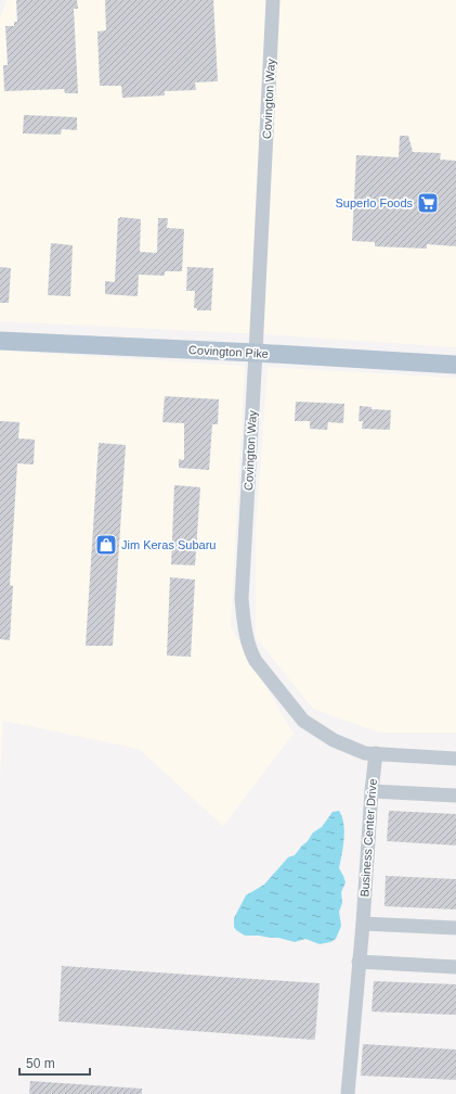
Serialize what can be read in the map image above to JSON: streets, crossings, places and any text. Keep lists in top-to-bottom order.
{
  "streets": {
    "main road": ["Covington Pike"],
    "street": ["Covington Way", "Business Center Drive"]
  },
  "crossings": [
    ["Covington Way", "Covington Pike"],
    ["Covington Way", "Business Center Drive"]
  ],
  "places": {
    "supermarket": ["Superlo Foods"],
    "shop": ["Jim Keras Subaru"]
  },
  "scale_bar": "50 m"
}
